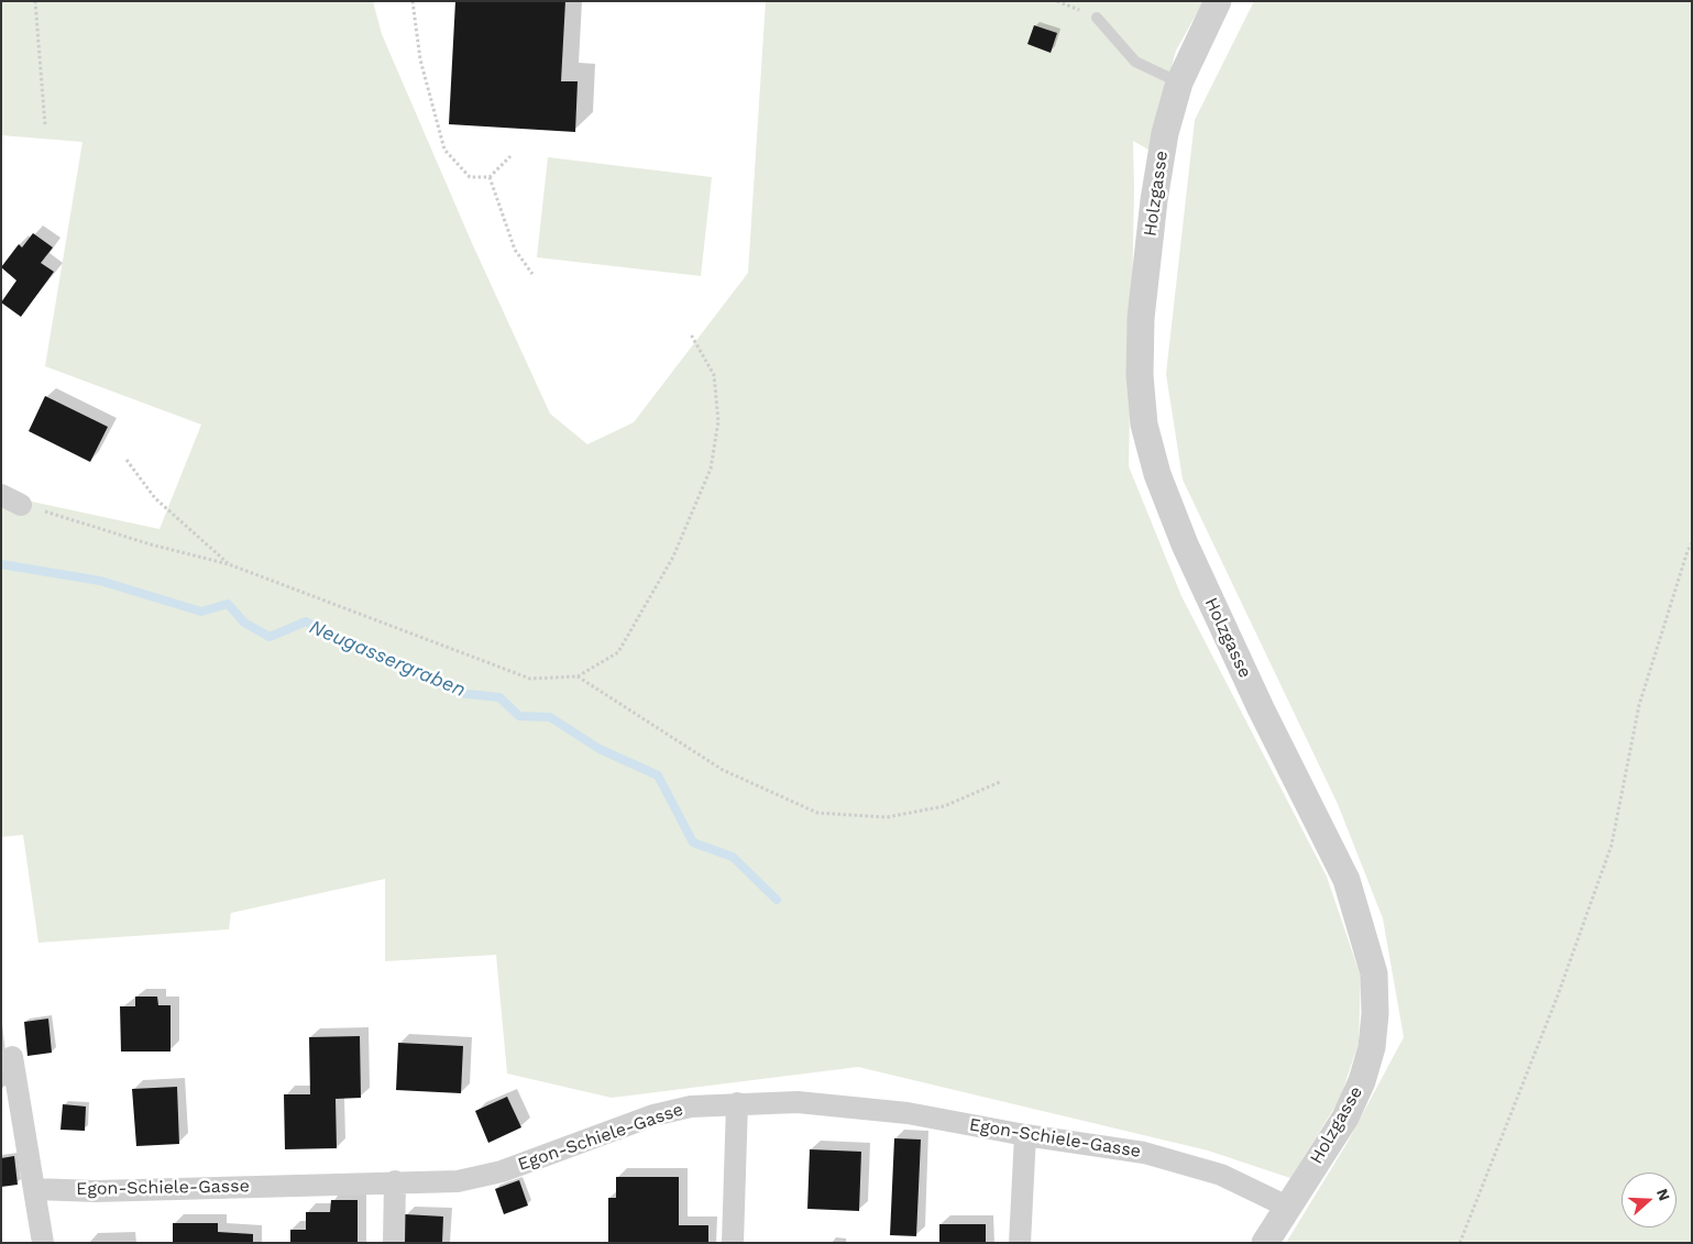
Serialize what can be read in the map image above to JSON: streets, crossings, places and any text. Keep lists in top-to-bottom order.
{
  "streets": {
    "street": ["Holzgasse", "Egon-Schiele-Gasse"]
  },
  "crossings": [
    ["Holzgasse", "Egon-Schiele-Gasse"]
  ],
  "water": ["Neugassergraben"],
  "north": "right"
}
